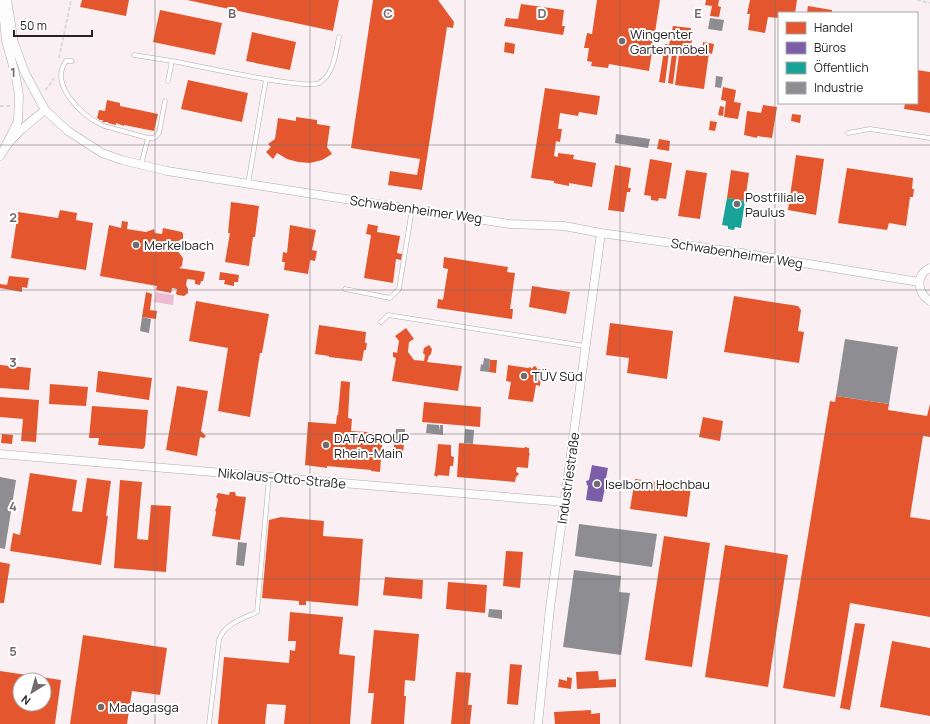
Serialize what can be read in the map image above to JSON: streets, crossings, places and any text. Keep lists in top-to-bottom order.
{
  "streets": {
    "street": ["Schwabenheimer Weg", "Nikolaus-Otto-Straße", "Industriestraße"]
  },
  "crossings": [
    ["Schwabenheimer Weg", "Industriestraße"],
    ["Nikolaus-Otto-Straße", "Industriestraße"]
  ],
  "places": [
    "Wingenter Gartenmöbel",
    "Postfiliale Paulus",
    "Merkelbach",
    "TÜV Süd",
    "DATAGROUP Rhein-Main",
    "Iselborn Hochbau",
    "Madagasga"
  ],
  "legend": [
    "Handel",
    "Büros",
    "Öffentlich",
    "Industrie"
  ],
  "scale_bar": "50 m",
  "north": "bottom left",
  "grid": {
    "columns": [
      "B",
      "C",
      "D",
      "E"
    ],
    "rows": [
      "1",
      "2",
      "3",
      "4",
      "5"
    ]
  }
}
